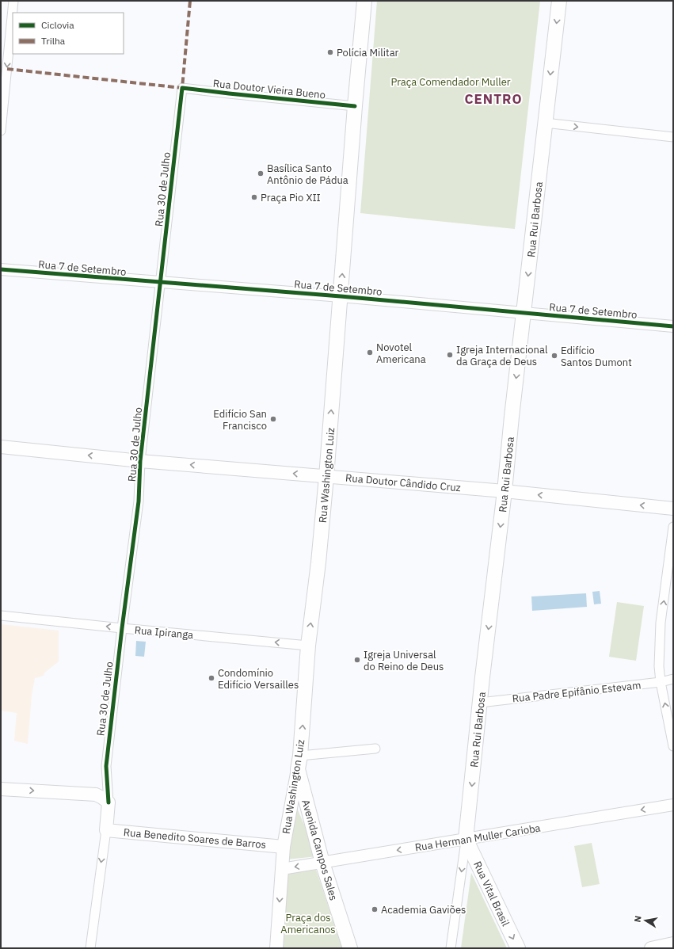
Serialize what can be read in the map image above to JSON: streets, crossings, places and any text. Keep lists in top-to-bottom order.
{
  "streets": {
    "main road": [
      "Rua 30 de Julho",
      "Rua Rui Barbosa",
      "Rua Washington Luiz",
      "Rua Doutor Cândido Cruz",
      "Rua Benedito Soares de Barros",
      "Avenida Campos Sales",
      "Rua Vital Brasil"
    ],
    "street": [
      "Rua Doutor Vieira Bueno",
      "Rua 7 de Setembro",
      "Rua Ipiranga",
      "Rua Padre Epifânio Estevam",
      "Rua Herman Muller Carioba"
    ]
  },
  "crossings": [
    ["Rua Doutor Vieira Bueno", "Rua 30 de Julho"],
    ["Rua Doutor Vieira Bueno", "Rua Washington Luiz"],
    ["Rua 30 de Julho", "Rua 7 de Setembro"],
    ["Rua 30 de Julho", "Rua Doutor Cândido Cruz"],
    ["Rua 30 de Julho", "Rua Ipiranga"],
    ["Rua 30 de Julho", "Rua Benedito Soares de Barros"],
    ["Rua Rui Barbosa", "Rua 7 de Setembro"],
    ["Rua Rui Barbosa", "Rua Doutor Cândido Cruz"],
    ["Rua Rui Barbosa", "Rua Padre Epifânio Estevam"],
    ["Rua Rui Barbosa", "Rua Herman Muller Carioba"],
    ["Rua Rui Barbosa", "Rua Vital Brasil"],
    ["Rua 7 de Setembro", "Rua Washington Luiz"],
    ["Rua Washington Luiz", "Rua Doutor Cândido Cruz"],
    ["Rua Washington Luiz", "Rua Ipiranga"],
    ["Rua Washington Luiz", "Rua Herman Muller Carioba"],
    ["Rua Washington Luiz", "Rua Benedito Soares de Barros"],
    ["Rua Washington Luiz", "Avenida Campos Sales"],
    ["Rua Herman Muller Carioba", "Avenida Campos Sales"],
    ["Rua Herman Muller Carioba", "Rua Vital Brasil"]
  ],
  "one_way": [
    "Rua Rui Barbosa",
    "Rua Doutor Cândido Cruz",
    "Rua Ipiranga",
    "Rua Herman Muller Carioba",
    "Rua Vital Brasil"
  ],
  "districts": ["CENTRO"],
  "parks": ["Praça Comendador Muller", "Praça dos Americanos"],
  "places": [
    "Polícia Militar",
    "Basílica Santo Antônio de Pádua",
    "Praça Pio XII",
    "Novotel Americana",
    "Igreja Internacional da Graça de Deus",
    "Edifício Santos Dumont",
    "Edifício San Francisco",
    "Igreja Universal do Reino de Deus",
    "Condomínio Edifício Versailles",
    "Academia Gaviões"
  ],
  "legend": ["Ciclovia", "Trilha"],
  "north": "left"
}
